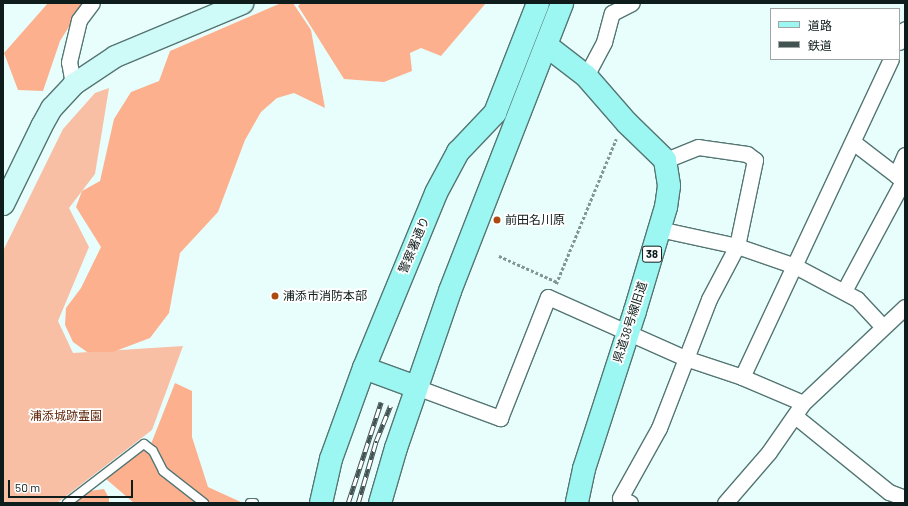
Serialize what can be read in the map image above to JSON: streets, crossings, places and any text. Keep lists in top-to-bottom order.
{
  "streets": {
    "main road": ["警察署通り", "38", "県道38号線旧道"]
  },
  "parks": ["浦添城跡霊園"],
  "places": ["前田名川原", "浦添市消防本部"],
  "legend": ["道路", "鉄道"],
  "scale_bar": "50 m"
}
